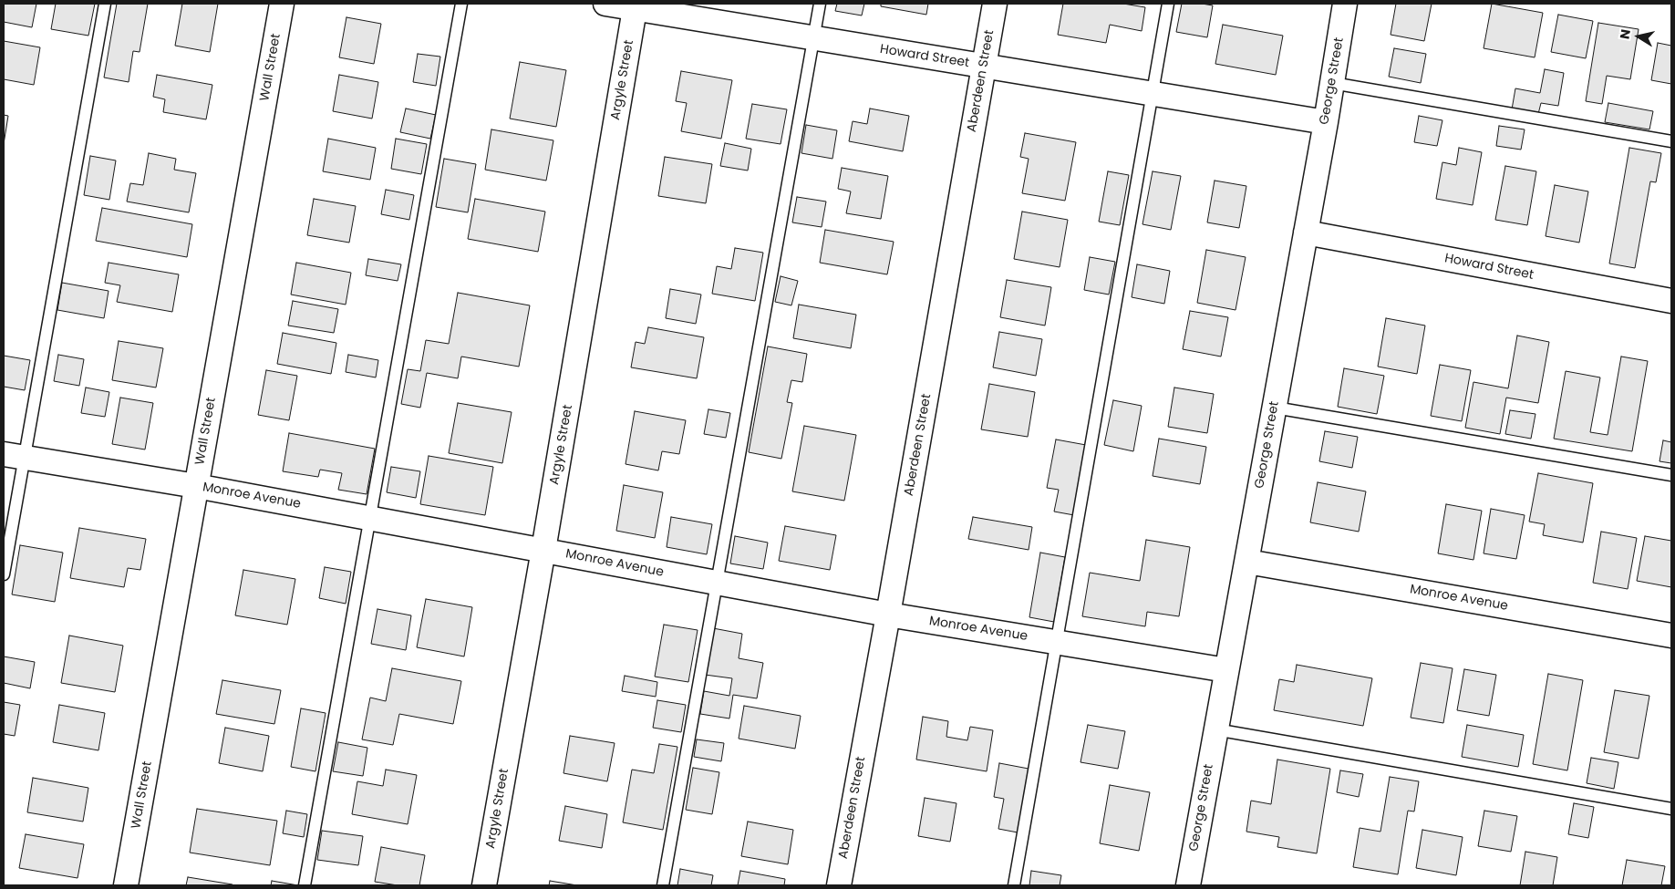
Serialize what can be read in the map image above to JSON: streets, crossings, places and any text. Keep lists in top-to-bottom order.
{
  "streets": {
    "street": [
      "Howard Street",
      "Wall Street",
      "Argyle Street",
      "Aberdeen Street",
      "George Street",
      "Monroe Avenue"
    ]
  },
  "crossings": [
    ["Howard Street", "Argyle Street"],
    ["Howard Street", "Aberdeen Street"],
    ["Howard Street", "George Street"],
    ["Wall Street", "Monroe Avenue"],
    ["Argyle Street", "Monroe Avenue"],
    ["Aberdeen Street", "Monroe Avenue"],
    ["George Street", "Monroe Avenue"]
  ],
  "north": "left"
}
